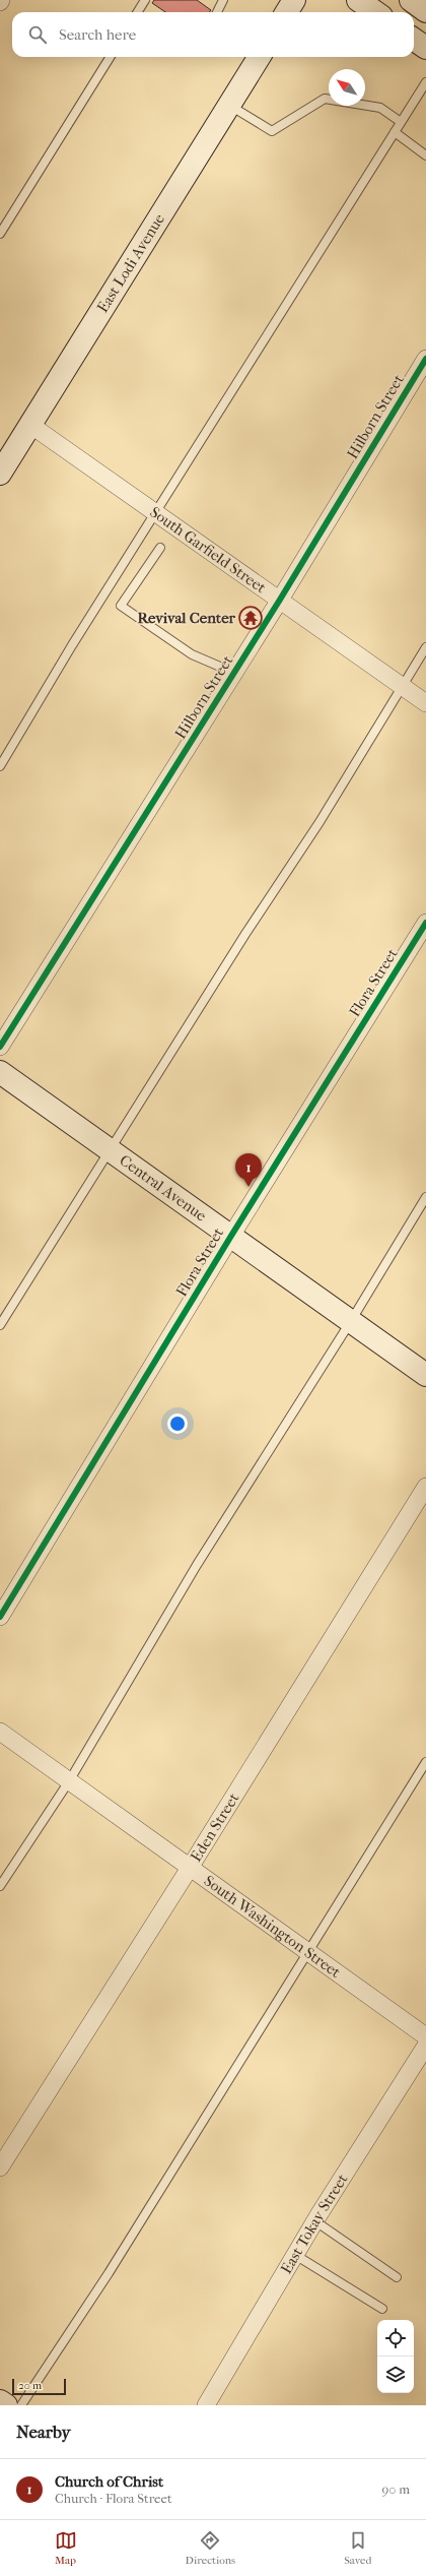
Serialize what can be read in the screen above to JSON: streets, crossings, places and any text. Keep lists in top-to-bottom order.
{
  "streets": {
    "main road": ["East Lodi Avenue", "Central Avenue"],
    "street": [
      "Hilborn Street",
      "South Garfield Street",
      "Flora Street",
      "Eden Street",
      "South Washington Street",
      "East Tokay Street"
    ]
  },
  "crossings": [
    ["East Lodi Avenue", "South Garfield Street"],
    ["Hilborn Street", "South Garfield Street"],
    ["Flora Street", "Central Avenue"],
    ["Eden Street", "South Washington Street"]
  ],
  "places": {
    "temple": ["Revival Center"]
  },
  "scale_bar": "20 m",
  "north": "top left",
  "page": {
    "search": "Search here",
    "pins": "1",
    "scale": "20 m",
    "heading": "Nearby",
    "list": [
      {
        "mark": "1",
        "name": "Church of Christ",
        "note": "Church · Flora Street",
        "value": "90 m"
      }
    ],
    "nav": ["Map", "Directions", "Saved"]
  }
}
